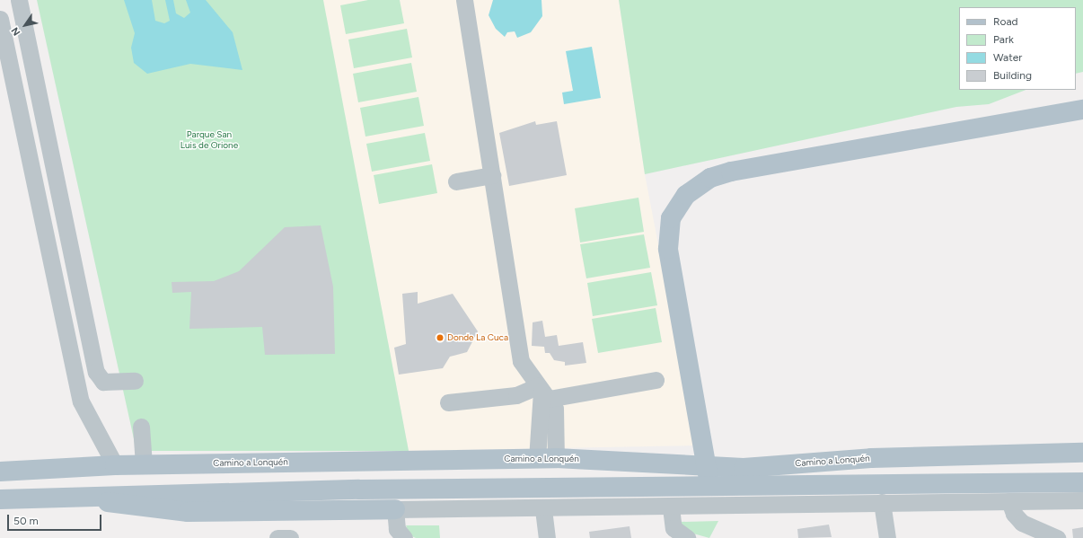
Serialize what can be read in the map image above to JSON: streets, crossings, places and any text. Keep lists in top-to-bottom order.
{
  "streets": {
    "main road": ["Camino a Lonquén"]
  },
  "parks": ["Parque San Luis de Orione"],
  "places": ["Donde La Cuca"],
  "legend": [
    "Road",
    "Park",
    "Water",
    "Building"
  ],
  "scale_bar": "50 m",
  "north": "bottom left"
}
